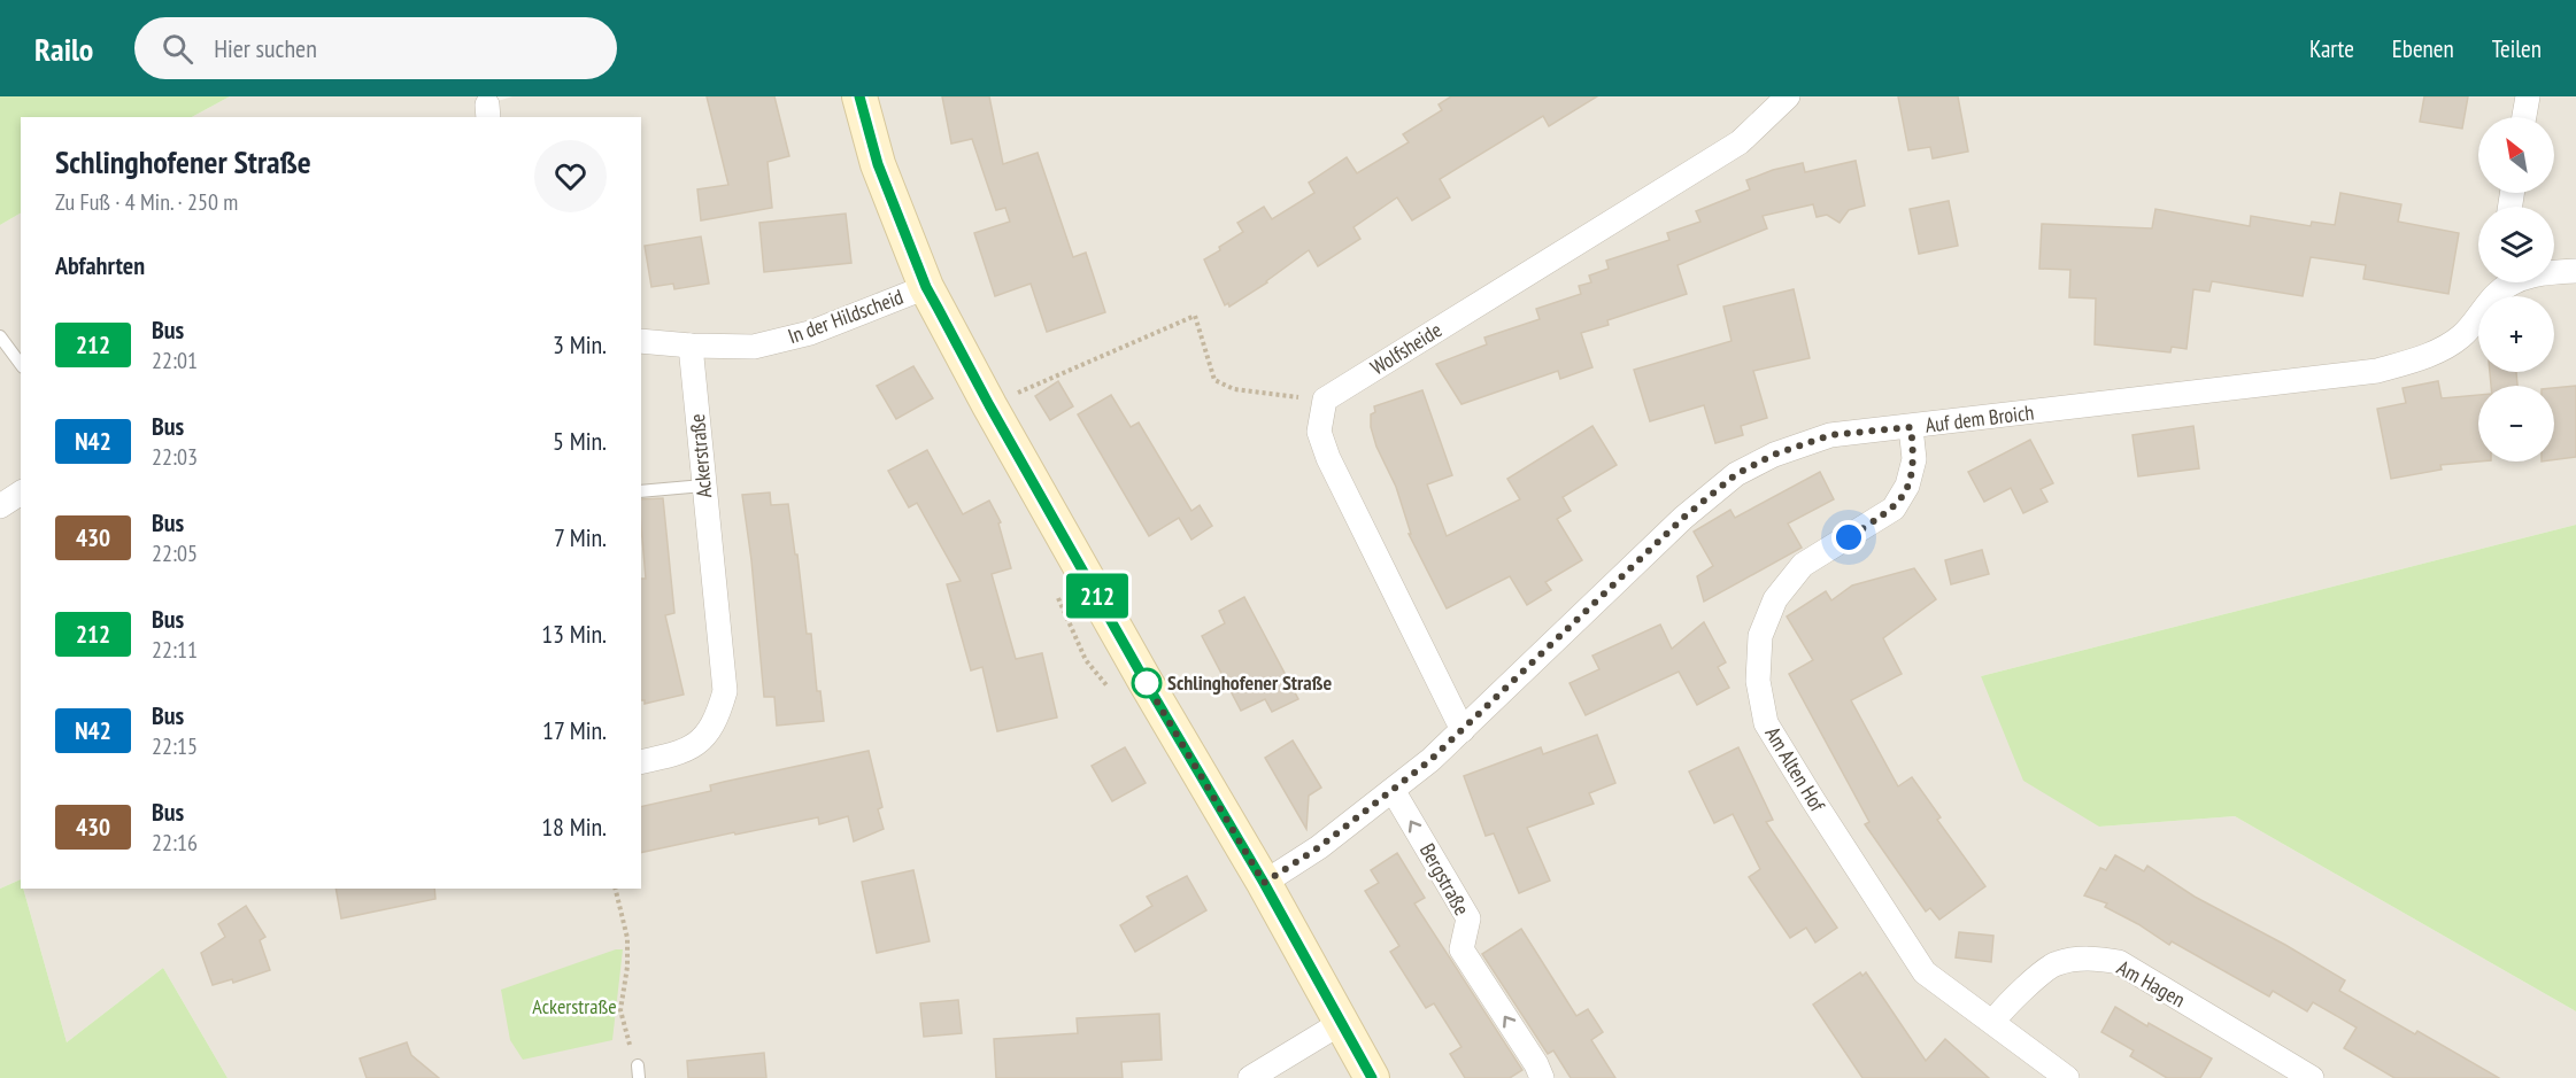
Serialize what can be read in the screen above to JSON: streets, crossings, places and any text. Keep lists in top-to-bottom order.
{
  "streets": {
    "street": [
      "In der Hildscheid",
      "Wolfsheide",
      "Auf dem Broich",
      "Ackerstraße",
      "Am Alten Hof",
      "Bergstraße",
      "Am Hagen"
    ]
  },
  "crossings": [
    ["In der Hildscheid", "Ackerstraße"],
    ["Auf dem Broich", "Am Alten Hof"],
    ["Auf dem Broich", "Bergstraße"],
    ["Am Alten Hof", "Am Hagen"]
  ],
  "parks": ["Ackerstraße"],
  "places": ["Schlinghofener Straße"],
  "lines": ["bus line 212"],
  "north": "top left",
  "page": {
    "header": "Railo",
    "search": "Hier suchen",
    "nav": ["Karte", "Ebenen", "Teilen"],
    "on_map": "212",
    "map_buttons": ["+", "−"],
    "heading": [
      ["Schlinghofener Straße", "Zu Fuß · 4 Min. · 250 m"],
      "Abfahrten"
    ],
    "list": [
      {
        "mark": "212",
        "name": "Bus",
        "note": "22:01",
        "value": "3 Min."
      },
      {
        "mark": "N42",
        "name": "Bus",
        "note": "22:03",
        "value": "5 Min."
      },
      {
        "mark": "430",
        "name": "Bus",
        "note": "22:05",
        "value": "7 Min."
      },
      {
        "mark": "212",
        "name": "Bus",
        "note": "22:11",
        "value": "13 Min."
      },
      {
        "mark": "N42",
        "name": "Bus",
        "note": "22:15",
        "value": "17 Min."
      },
      {
        "mark": "430",
        "name": "Bus",
        "note": "22:16",
        "value": "18 Min."
      }
    ]
  }
}
